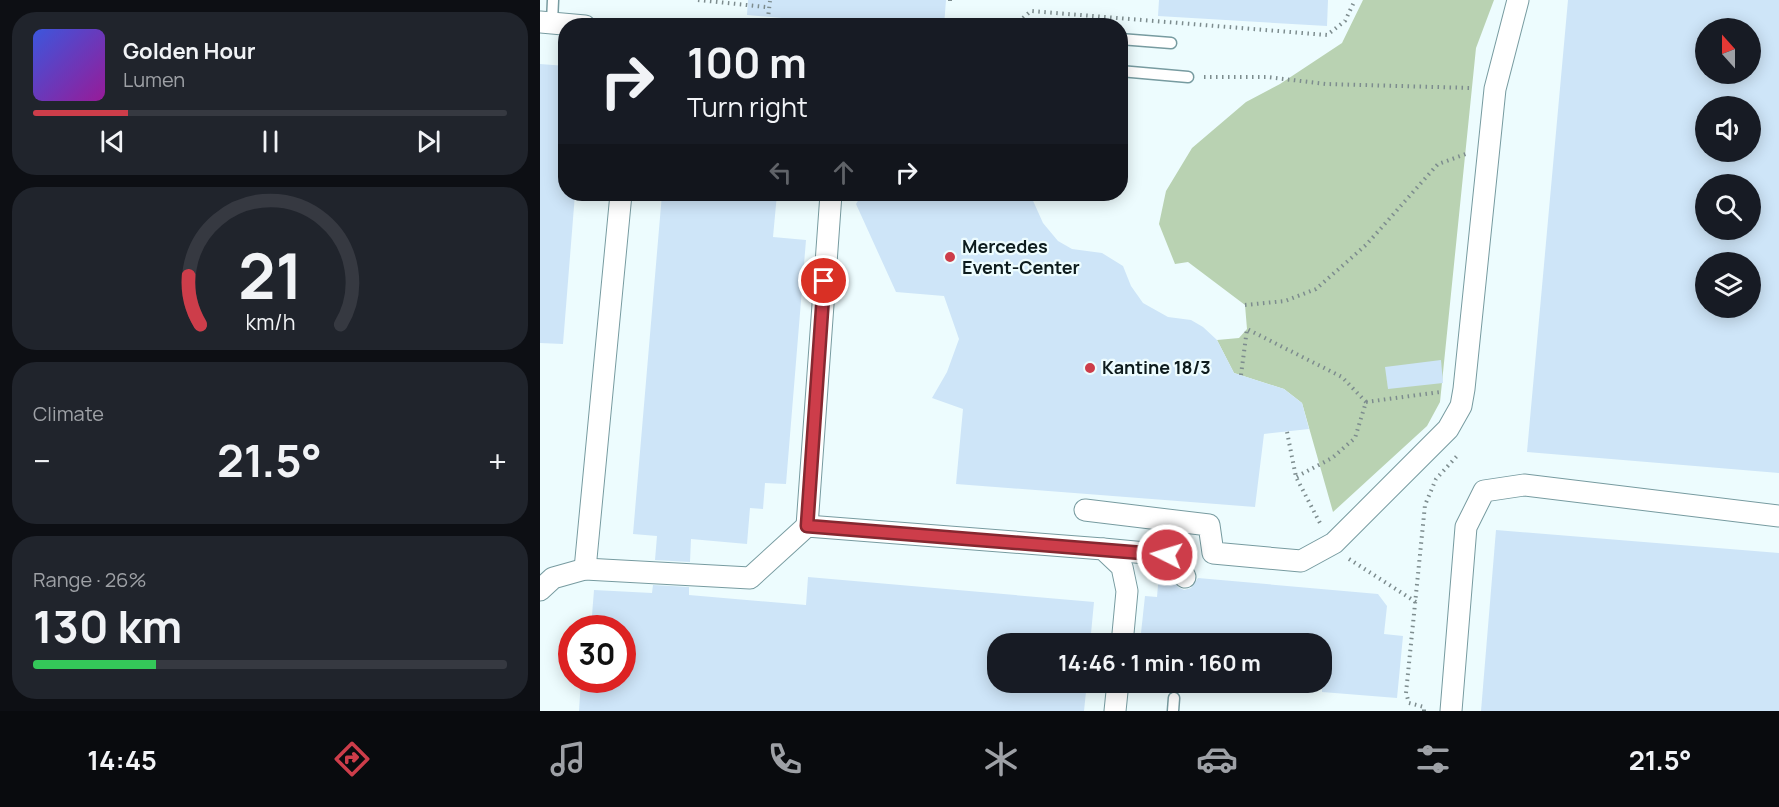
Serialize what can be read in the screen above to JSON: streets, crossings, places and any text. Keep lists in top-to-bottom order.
{
  "places": ["Mercedes Event-Center", "Kantine 18/3"],
  "north": "top",
  "page": {
    "turn": ["100 m", "Turn right"],
    "song": ["Golden Hour", "Lumen"],
    "tile": [
      "Climate",
      ["Range · 26%", "130 km"]
    ],
    "heat": ["−", "21.5°", "+"],
    "limit": "30",
    "trip": "14:46 · 1 min · 160 m",
    "tabs": ["14:45", "21.5°"],
    "gauge": ["21", "km/h"]
  }
}
